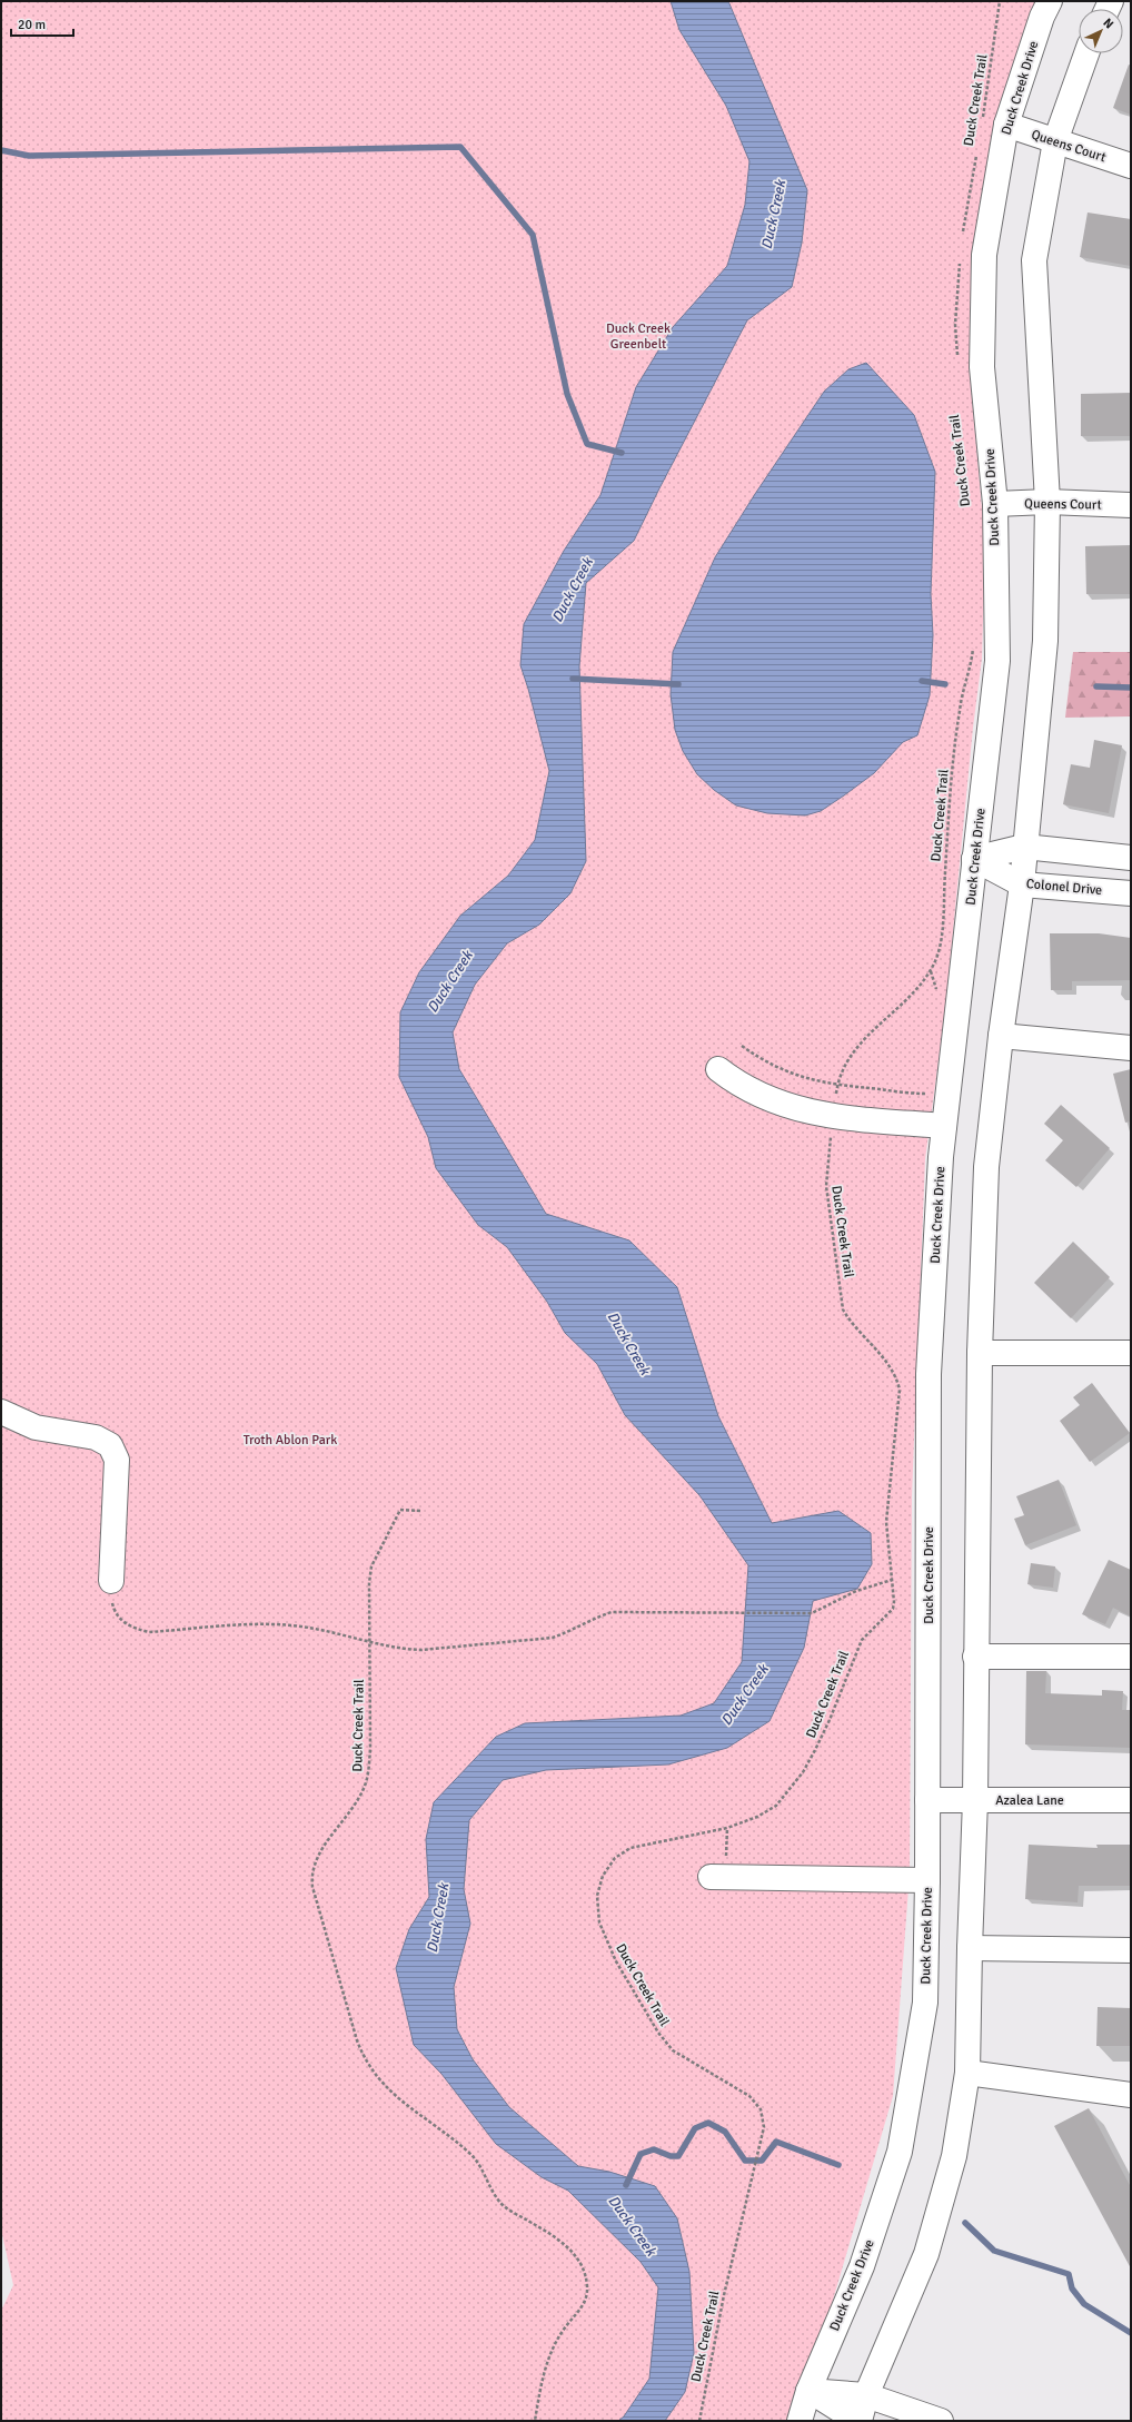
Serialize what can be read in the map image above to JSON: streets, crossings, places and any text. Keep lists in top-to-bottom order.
{
  "streets": {
    "main road": [
      "Duck Creek Drive",
      "Queens Court",
      "Colonel Drive",
      "Azalea Lane"
    ],
    "path": ["Duck Creek Trail"]
  },
  "crossings": [
    ["Duck Creek Drive", "Queens Court"],
    ["Duck Creek Drive", "Colonel Drive"],
    ["Duck Creek Drive", "Azalea Lane"]
  ],
  "water": ["Duck Creek"],
  "parks": ["Duck Creek Greenbelt", "Troth Ablon Park"],
  "scale_bar": "20 m",
  "north": "top right"
}
